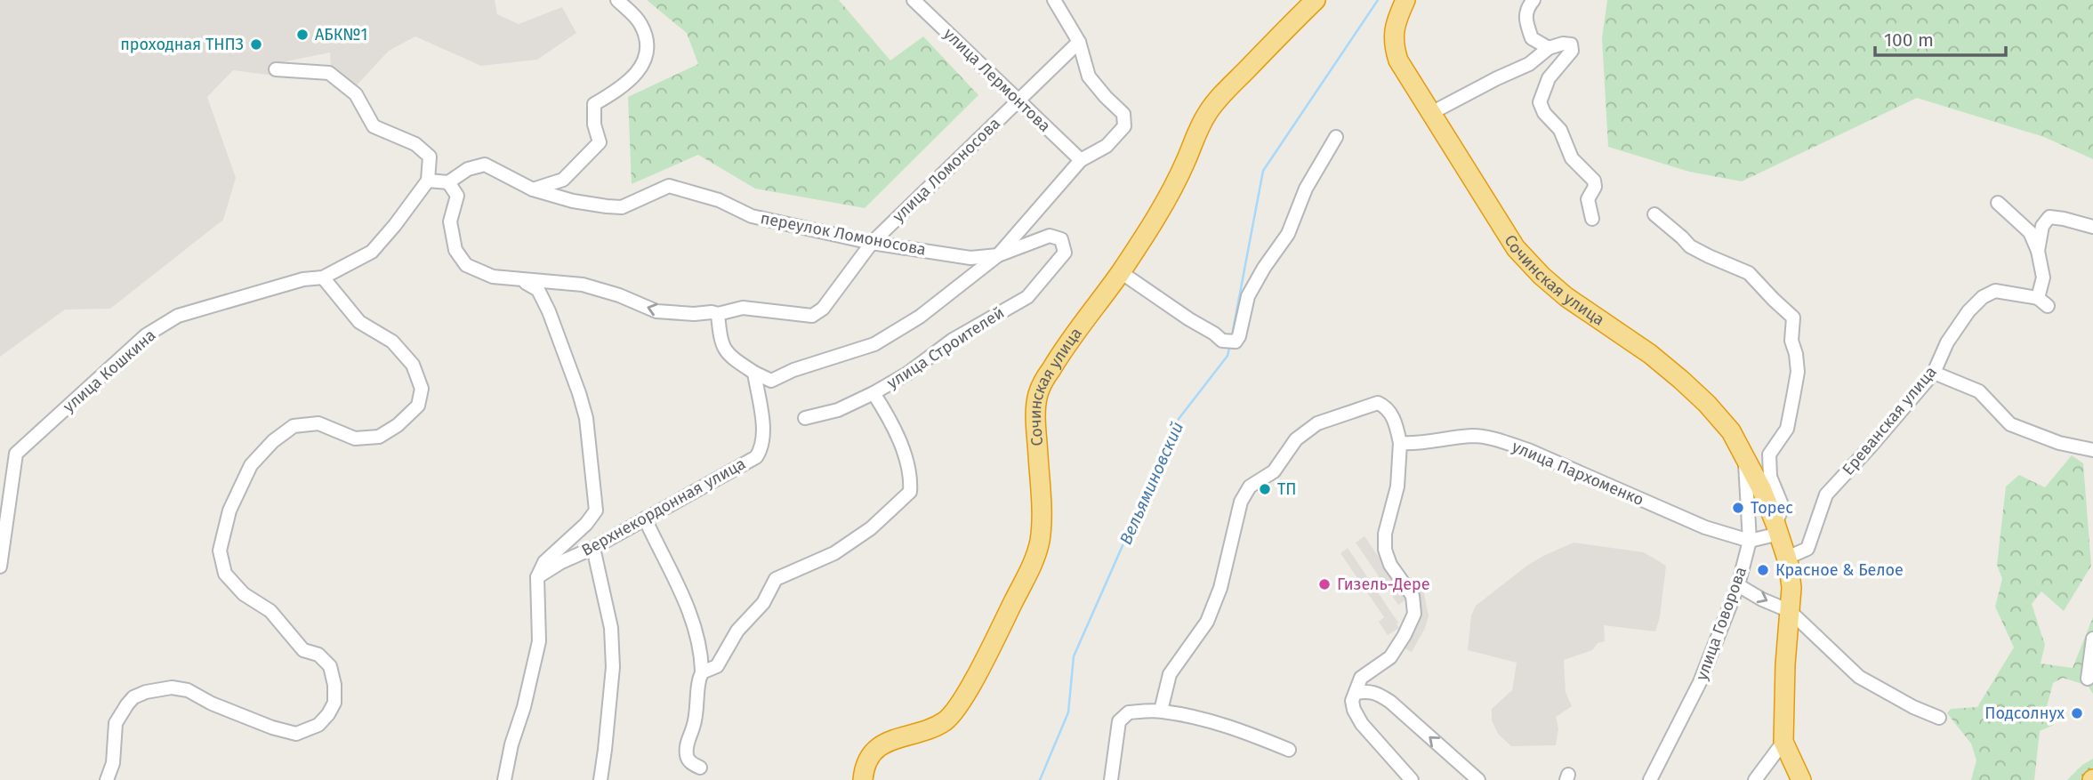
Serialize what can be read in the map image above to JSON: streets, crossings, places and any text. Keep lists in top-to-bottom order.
{
  "streets": {
    "highway": ["Сочинская улица"],
    "street": [
      "улица Лермонтова",
      "улица Ломоносова",
      "переулок Ломоносова",
      "улица Строителей",
      "улица Кошкина",
      "Ереванская улица",
      "улица Пархоменко",
      "Верхнекордонная улица",
      "улица Говорова"
    ]
  },
  "crossings": [
    ["улица Лермонтова", "улица Ломоносова"],
    ["улица Ломоносова", "переулок Ломоносова"],
    ["переулок Ломоносова", "улица Строителей"],
    ["Сочинская улица", "Ереванская улица"],
    ["Сочинская улица", "улица Говорова"],
    ["улица Пархоменко", "улица Говорова"]
  ],
  "water": ["Вельяминовский"],
  "places": [
    "АБК№1",
    "проходная ТНПЗ",
    "ТП",
    "Торес",
    "Красное & Белое",
    "Гизель-Дере",
    "Подсолнух"
  ],
  "scale_bar": "100 m"
}
